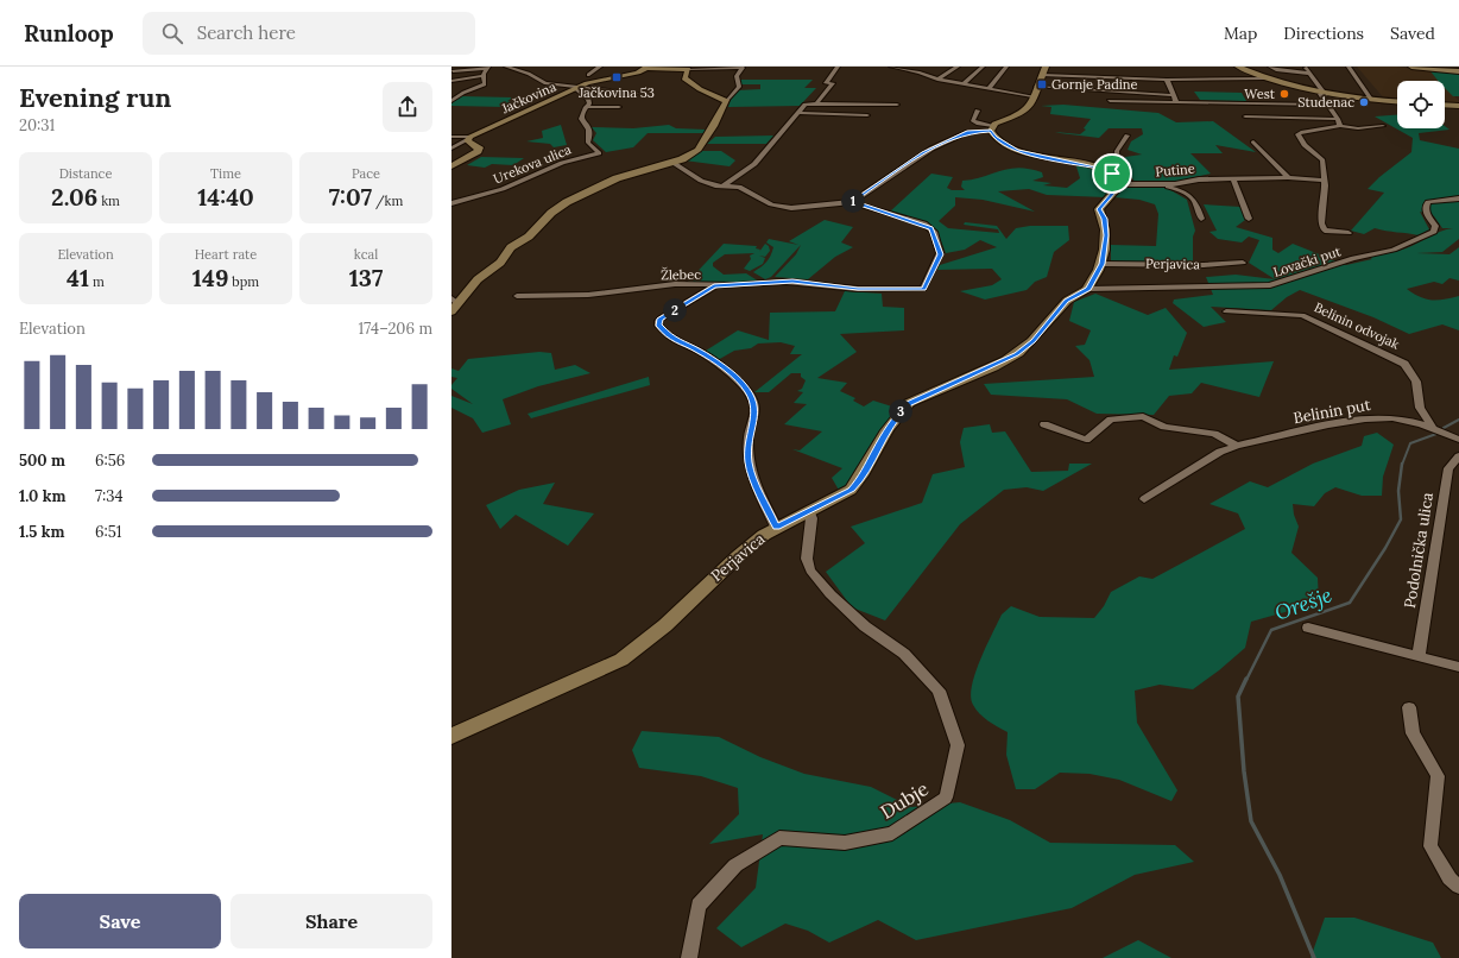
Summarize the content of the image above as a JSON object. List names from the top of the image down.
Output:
{
  "streets": {
    "street": [
      "Jačkovina",
      "Urekova ulica",
      "Putine",
      "Lovački put",
      "Perjavica",
      "Žlebec",
      "Belinin odvojak",
      "Belinin put",
      "Podolnička ulica",
      "Dubje"
    ]
  },
  "crossings": [
    ["Jačkovina", "Urekova ulica"],
    ["Lovački put", "Perjavica"],
    ["Perjavica", "Dubje"],
    ["Belinin odvojak", "Belinin put"]
  ],
  "water": ["Orešje"],
  "places": {
    "transit": ["Jačkovina 53", "Gornje Padine"],
    "other": ["West", "Studenac"]
  },
  "page": {
    "header": "Runloop",
    "search": "Search here",
    "nav": ["Map", "Directions", "Saved"],
    "heading": ["Evening run", "20:31"],
    "stats": [
      ["Distance", "2.06 km"],
      ["Time", "14:40"],
      ["Pace", "7:07 /km"],
      ["Elevation", "41 m"],
      ["Heart rate", "149 bpm"],
      ["kcal", "137"]
    ],
    "pins": ["1", "2", "3"],
    "chart": ["Elevation", "174–206 m"],
    "list": [
      {
        "name": "500 m",
        "note": "6:56"
      },
      {
        "name": "1.0 km",
        "note": "7:34"
      },
      {
        "name": "1.5 km",
        "note": "6:51"
      }
    ],
    "buttons": ["Save", "Share"]
  }
}
